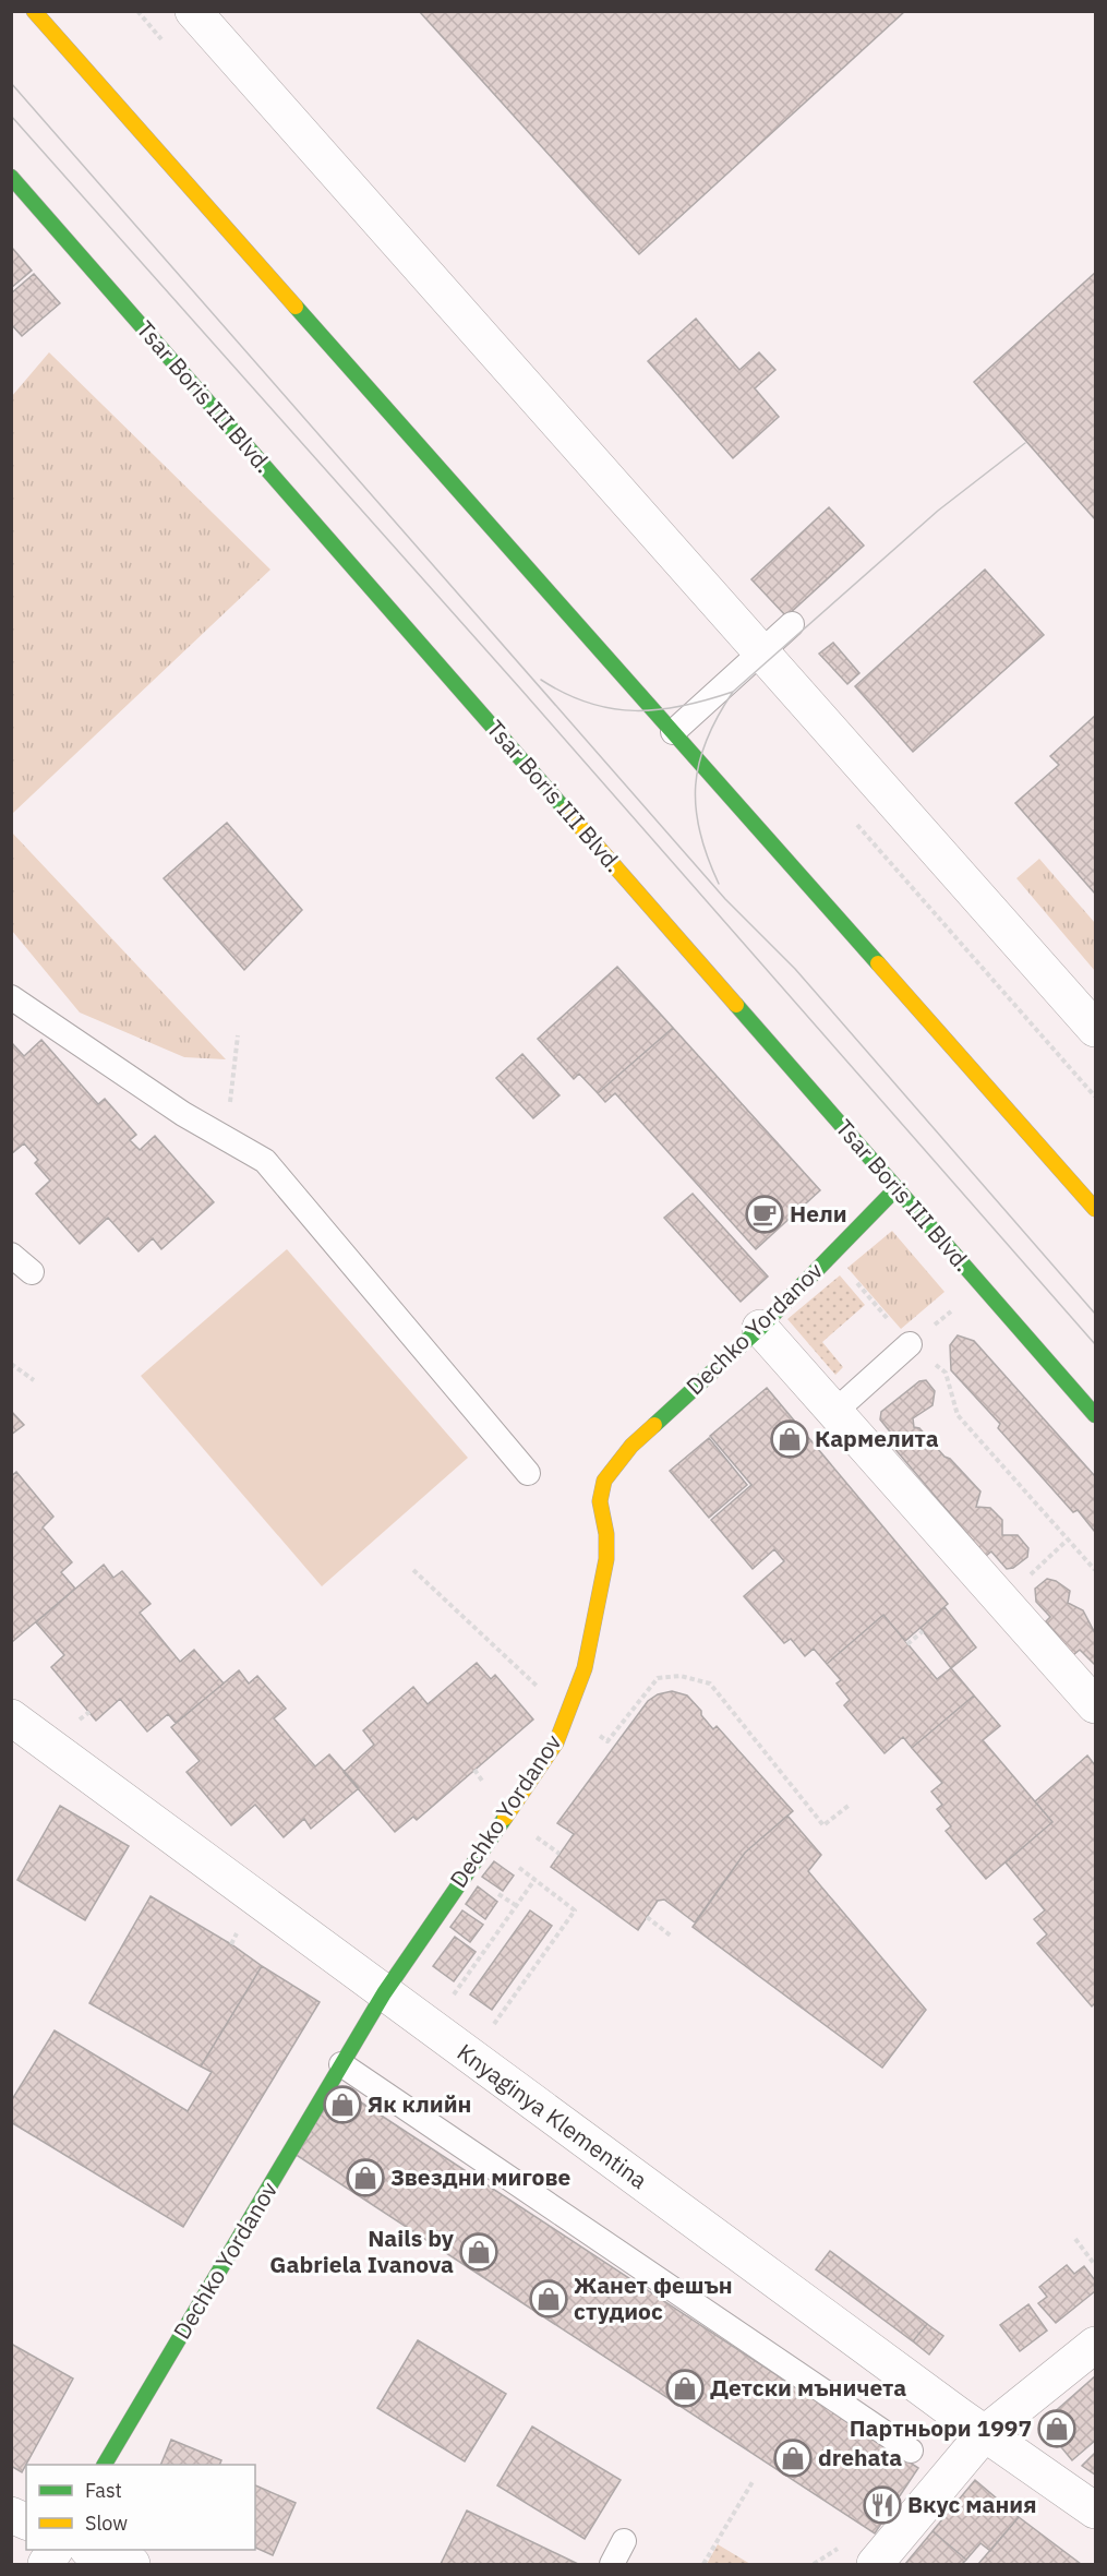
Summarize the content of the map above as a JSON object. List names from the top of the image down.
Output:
{
  "streets": {
    "street": ["Tsar Boris III Blvd.", "Dechko Yordanov", "Knyaginya Klementina"]
  },
  "crossings": [
    ["Tsar Boris III Blvd.", "Dechko Yordanov"],
    ["Dechko Yordanov", "Knyaginya Klementina"]
  ],
  "places": {
    "cafe": ["Нели"],
    "shop": [
      "Кармелита",
      "Як клийн",
      "Звездни мигове",
      "Nails by Gabriela Ivanova",
      "Жанет фешън студиос",
      "Детски мъничета",
      "Партньори 1997",
      "drehata"
    ],
    "restaurant": ["Вкус мания"]
  },
  "legend": ["Fast", "Slow"]
}
